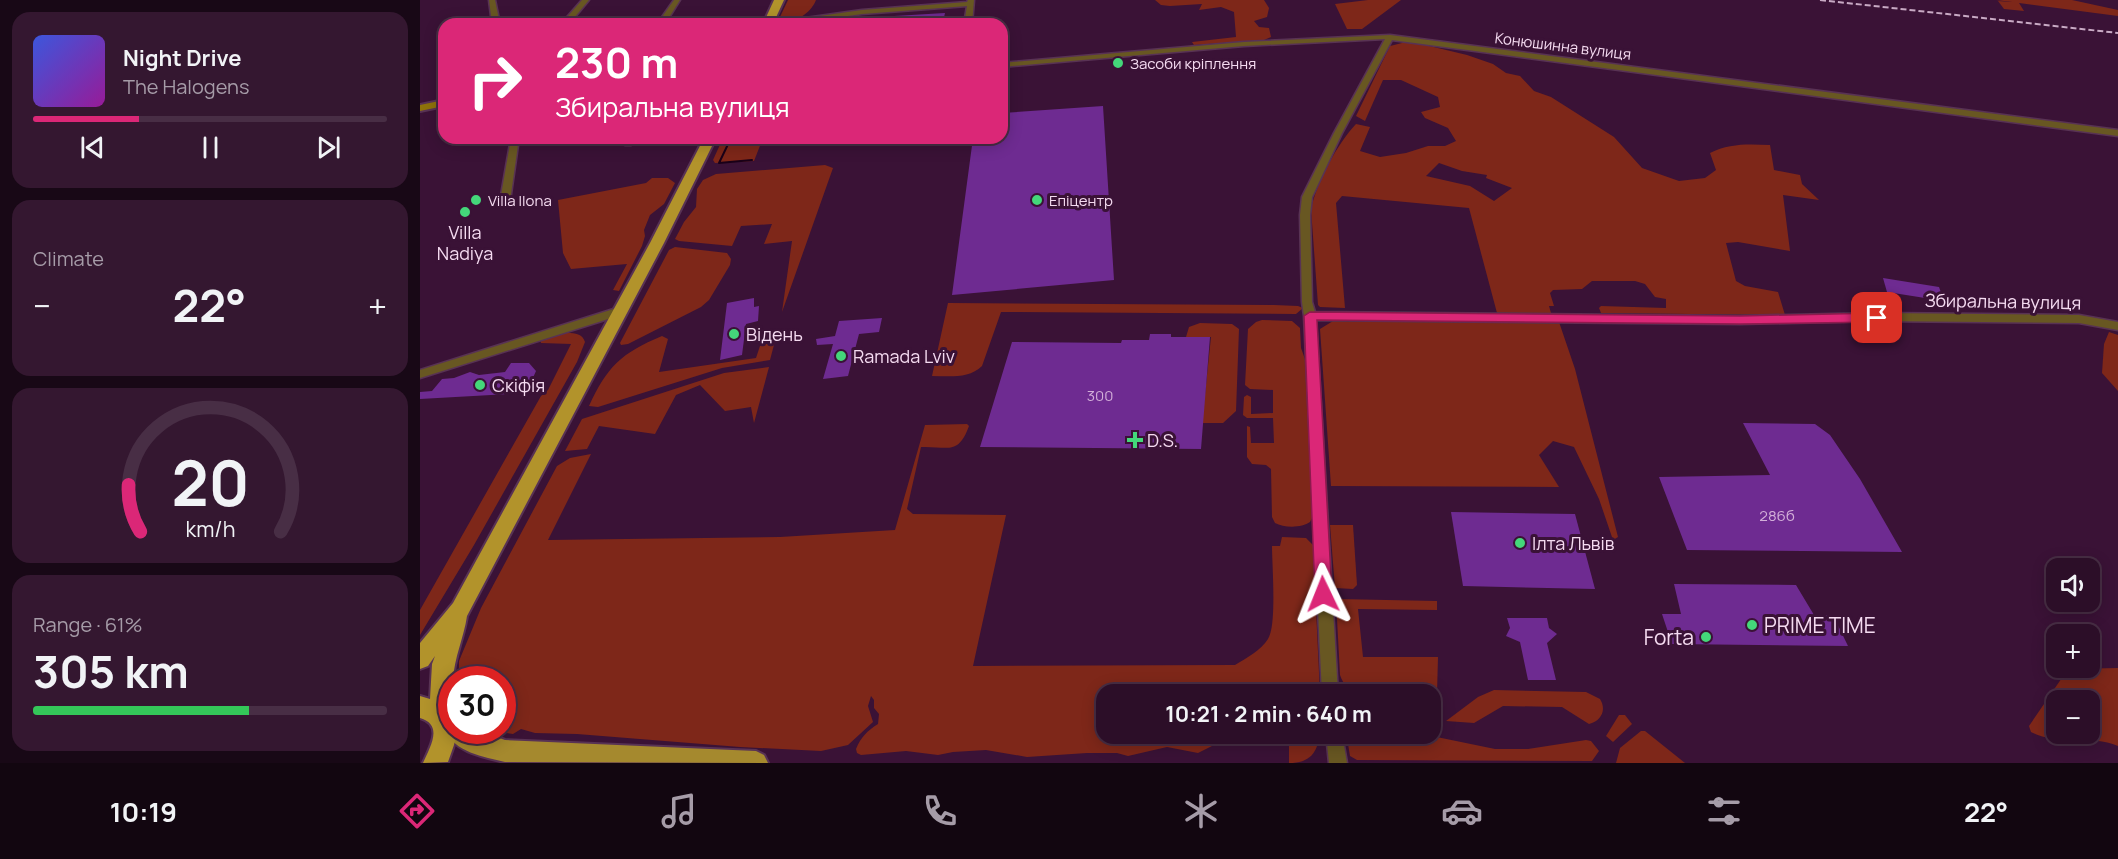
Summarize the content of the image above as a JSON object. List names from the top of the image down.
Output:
{
  "streets": {
    "street": ["Конюшинна вулиця", "Збиральна вулиця"]
  },
  "places": {
    "other": [
      "Засоби кріплення",
      "Villa Ilona",
      "Епіцентр",
      "Villa Nadiya",
      "Відень",
      "Ramada Lviv",
      "Скіфія",
      "Ілта Львів",
      "PRIME TIME",
      "Forta"
    ],
    "health": ["D.S."]
  },
  "house_numbers": ["300", "286б"],
  "page": {
    "turn": ["230 m", "Збиральна вулиця"],
    "song": ["Night Drive", "The Halogens"],
    "tile": [
      "Climate",
      ["Range · 61%", "305 km"]
    ],
    "heat": ["−", "22°", "+"],
    "map_buttons": ["+", "−"],
    "limit": "30",
    "trip": "10:21 · 2 min · 640 m",
    "tabs": ["10:19", "22°"],
    "gauge": ["20", "km/h"]
  }
}
